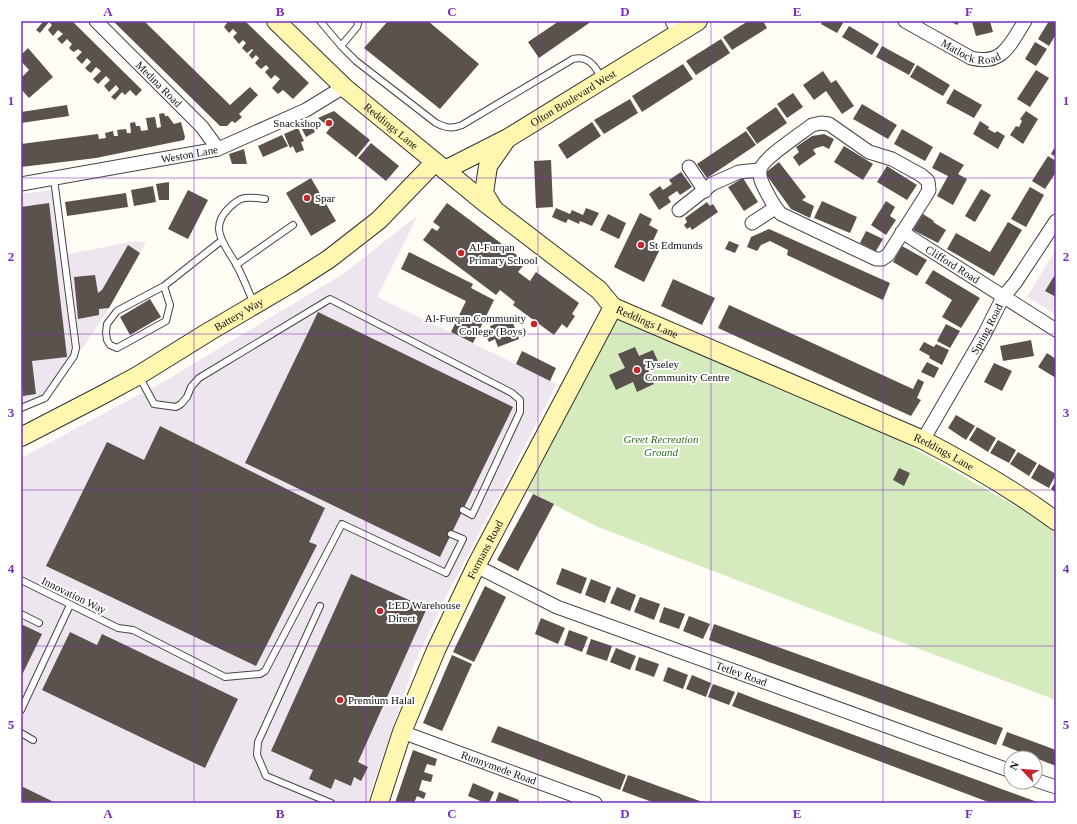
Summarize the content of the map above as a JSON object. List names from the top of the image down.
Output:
{
  "streets": {
    "street": [
      "Matlock Road",
      "Medina Road",
      "Olton Boulevard West",
      "Reddings Lane",
      "Weston Lane",
      "Clifford Road",
      "Battery Way",
      "Spring Road",
      "Formans Road",
      "Tetley Road",
      "Runnymede Road"
    ],
    "lane": ["Innovation Way"]
  },
  "crossings": [
    ["Medina Road", "Weston Lane"],
    ["Olton Boulevard West", "Reddings Lane"],
    ["Olton Boulevard West", "Battery Way"],
    ["Reddings Lane", "Weston Lane"],
    ["Reddings Lane", "Battery Way"],
    ["Reddings Lane", "Spring Road"],
    ["Reddings Lane", "Formans Road"],
    ["Clifford Road", "Spring Road"],
    ["Formans Road", "Tetley Road"],
    ["Formans Road", "Runnymede Road"]
  ],
  "parks": ["Greet Recreation Ground"],
  "places": [
    "Snackshop",
    "Spar",
    "St Edmunds",
    "Al-Furqan Primary School",
    "Al-Furqan Community College (Boys)",
    "Tyseley Community Centre",
    "LED Warehouse Direct",
    "Premium Halal"
  ],
  "north": "top left",
  "grid": {
    "columns": [
      "A",
      "B",
      "C",
      "D",
      "E",
      "F"
    ],
    "rows": [
      "1",
      "2",
      "3",
      "4",
      "5"
    ]
  }
}
